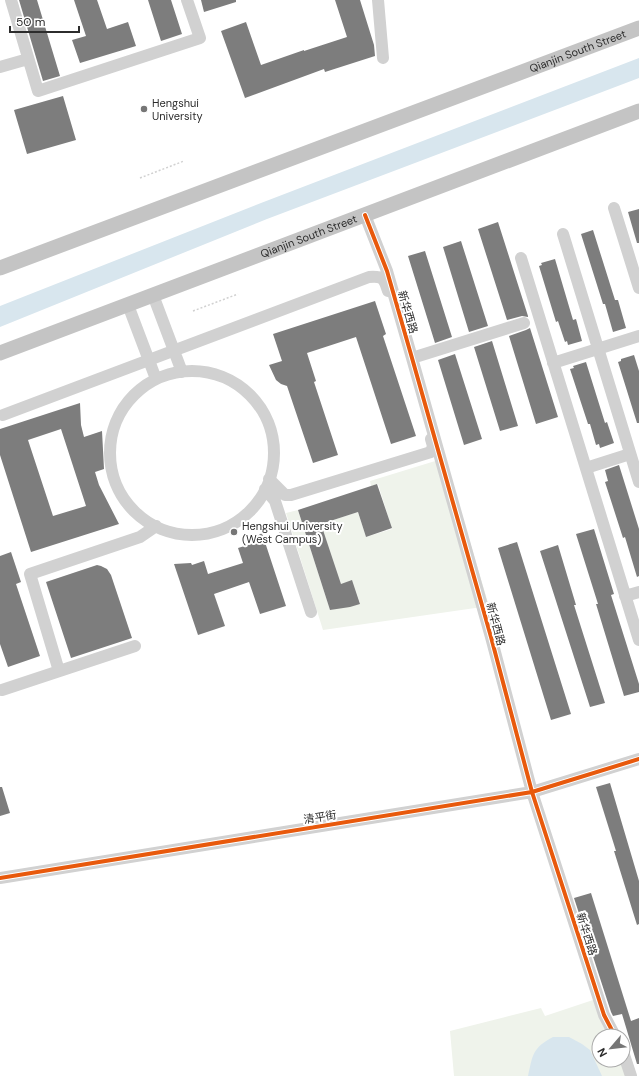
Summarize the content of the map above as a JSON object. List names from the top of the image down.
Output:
{
  "streets": {
    "main road": ["Qianjin South Street"],
    "street": ["新华西路", "清平街"]
  },
  "crossings": [
    ["Qianjin South Street", "新华西路"],
    ["新华西路", "清平街"]
  ],
  "places": ["Hengshui University", "Hengshui University (West Campus)"],
  "scale_bar": "50 m",
  "north": "bottom left"
}
